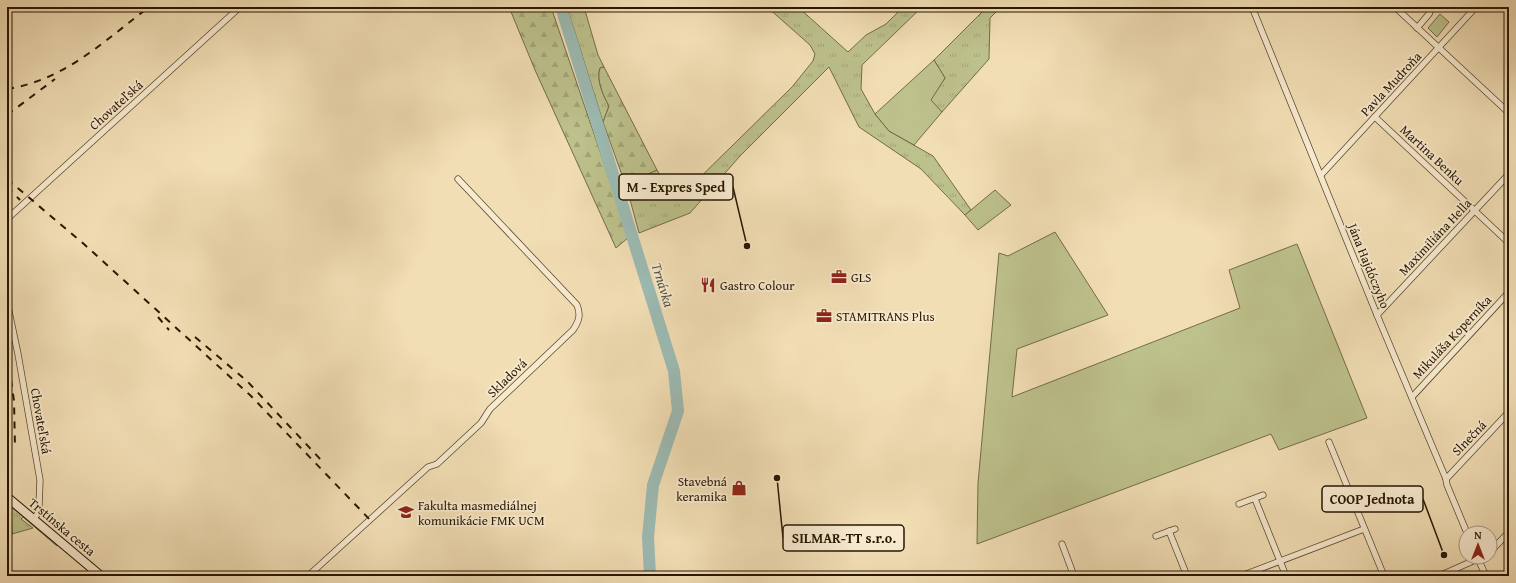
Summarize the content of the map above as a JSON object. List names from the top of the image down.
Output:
{
  "streets": {
    "main road": ["Trstínska cesta"],
    "street": [
      "Pavla Mudroňa",
      "Chovateľská",
      "Martina Benku",
      "Maximiliána Hella",
      "Jána Hajdóczyho",
      "Mikuláša Koperníka",
      "Skladová",
      "Slnečná"
    ]
  },
  "crossings": [
    ["Pavla Mudroňa", "Martina Benku"],
    ["Pavla Mudroňa", "Jána Hajdóczyho"],
    ["Chovateľská", "Trstínska cesta"],
    ["Martina Benku", "Maximiliána Hella"],
    ["Maximiliána Hella", "Jána Hajdóczyho"],
    ["Jána Hajdóczyho", "Mikuláša Koperníka"],
    ["Jána Hajdóczyho", "Slnečná"]
  ],
  "water": ["Trnávka"],
  "places": {
    "other": ["M - Expres Sped", "SILMAR-TT s.r.o.", "COOP Jednota"],
    "office": ["GLS", "STAMITRANS Plus"],
    "restaurant": ["Gastro Colour"],
    "shop": ["Stavebná keramika"],
    "school or university": ["Fakulta masmediálnej komunikácie FMK UCM"]
  },
  "north": "top"
}
